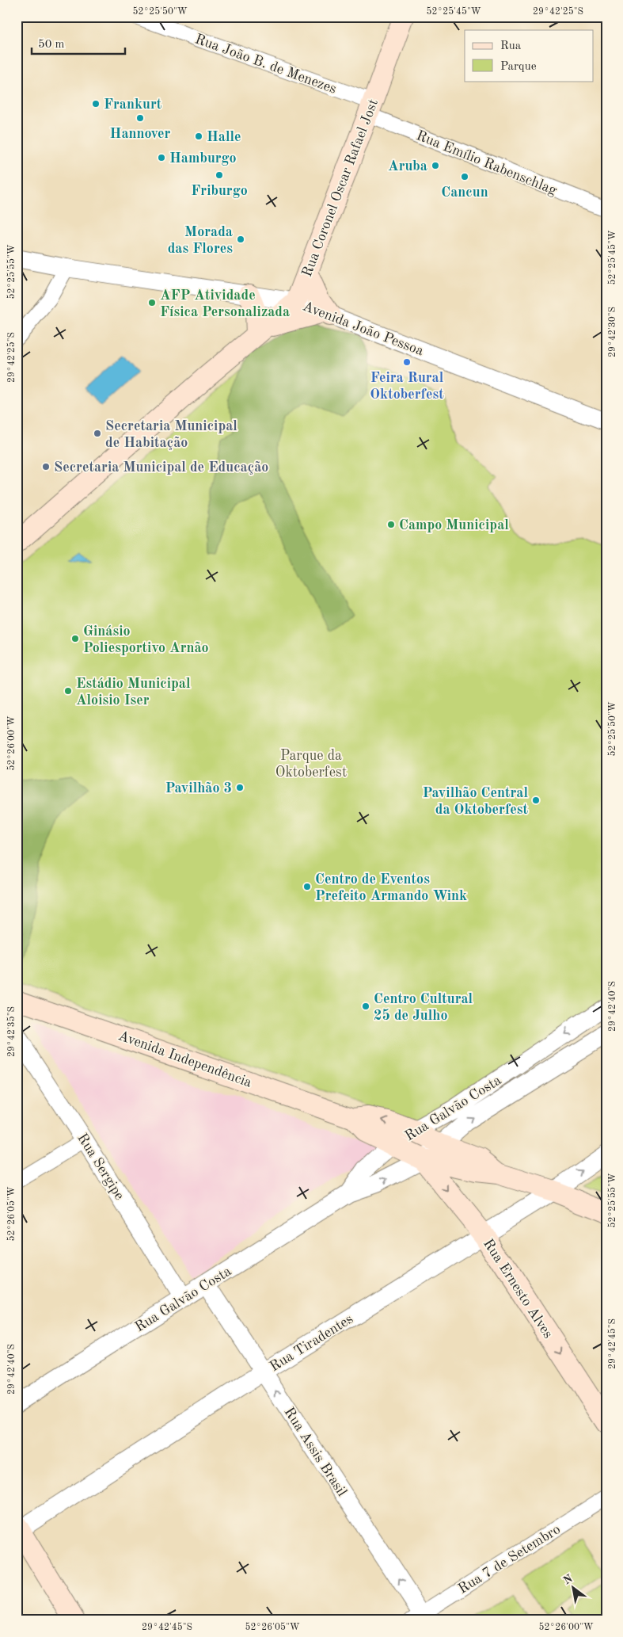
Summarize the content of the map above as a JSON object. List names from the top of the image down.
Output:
{
  "streets": {
    "main road": ["Rua Coronel Oscar Rafael Jost", "Avenida Independência", "Rua Ernesto Alves"],
    "street": [
      "Rua João B. de Menezes",
      "Rua Emílio Rabenschlag",
      "Avenida João Pessoa",
      "Rua Galvão Costa",
      "Rua Sergipe",
      "Rua Tiradentes",
      "Rua Assis Brasil",
      "Rua 7 de Setembro"
    ]
  },
  "crossings": [
    ["Rua João B. de Menezes", "Rua Emílio Rabenschlag"],
    ["Rua João B. de Menezes", "Rua Coronel Oscar Rafael Jost"],
    ["Rua Emílio Rabenschlag", "Rua Coronel Oscar Rafael Jost"],
    ["Rua Coronel Oscar Rafael Jost", "Avenida João Pessoa"],
    ["Avenida Independência", "Rua Galvão Costa"],
    ["Avenida Independência", "Rua Ernesto Alves"],
    ["Avenida Independência", "Rua Tiradentes"],
    ["Rua Galvão Costa", "Rua Sergipe"],
    ["Rua Galvão Costa", "Rua Ernesto Alves"],
    ["Rua Galvão Costa", "Rua Assis Brasil"],
    ["Rua Ernesto Alves", "Rua Tiradentes"],
    ["Rua Tiradentes", "Rua Assis Brasil"],
    ["Rua Assis Brasil", "Rua 7 de Setembro"]
  ],
  "one_way": ["Rua Ernesto Alves", "Rua Assis Brasil"],
  "parks": ["Parque da Oktoberfest"],
  "places": [
    "Frankurt",
    "Hannover",
    "Halle",
    "Hamburgo",
    "Aruba",
    "Friburgo",
    "Cancun",
    "Morada das Flores",
    "AFP Atividade Física Personalizada",
    "Feira Rural Oktoberfest",
    "Secretaria Municipal de Habitação",
    "Secretaria Municipal de Educação",
    "Campo Municipal",
    "Ginásio Poliesportivo Arnão",
    "Estádio Municipal Aloisio Iser",
    "Pavilhão 3",
    "Pavilhão Central da Oktoberfest",
    "Centro de Eventos Prefeito Armando Wink",
    "Centro Cultural 25 de Julho"
  ],
  "legend": ["Rua", "Parque"],
  "scale_bar": "50 m",
  "north": "top left",
  "coordinates": [
    "52°25'50\"W",
    "52°25'45\"W",
    "29°42'25\"S",
    "52°25'55\"W",
    "29°42'30\"S",
    "52°26'00\"W",
    "29°42'40\"S",
    "29°42'35\"S",
    "52°26'05\"W",
    "29°42'45\"S"
  ]
}
